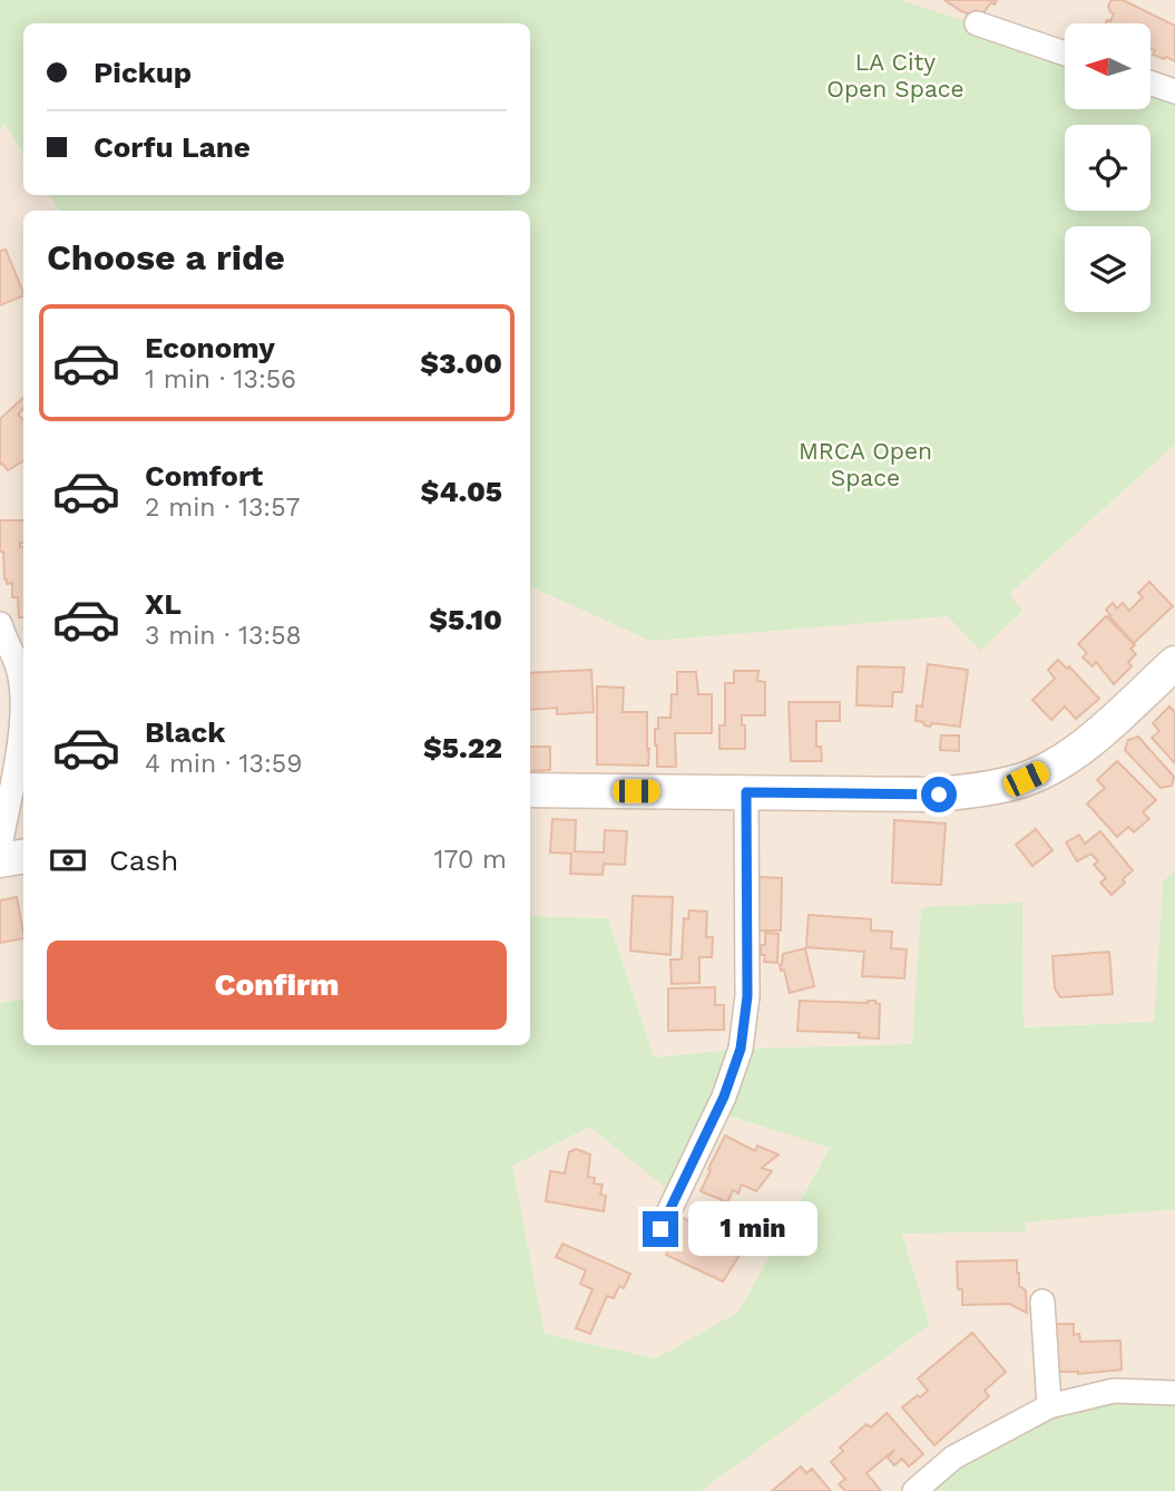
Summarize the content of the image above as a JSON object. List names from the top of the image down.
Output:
{
  "parks": ["LA City Open Space", "MRCA Open Space"],
  "north": "left",
  "page": {
    "banner": ["Pickup", "Corfu Lane"],
    "heading": "Choose a ride",
    "list": [
      {
        "name": "Economy",
        "note": "1 min · 13:56",
        "value": "$3.00"
      },
      {
        "name": "Comfort",
        "note": "2 min · 13:57",
        "value": "$4.05"
      },
      {
        "name": "XL",
        "note": "3 min · 13:58",
        "value": "$5.10"
      },
      {
        "name": "Black",
        "note": "4 min · 13:59",
        "value": "$5.22"
      }
    ],
    "pay": ["Cash", "170 m"],
    "buttons": "Confirm",
    "bubble": "1 min"
  }
}
